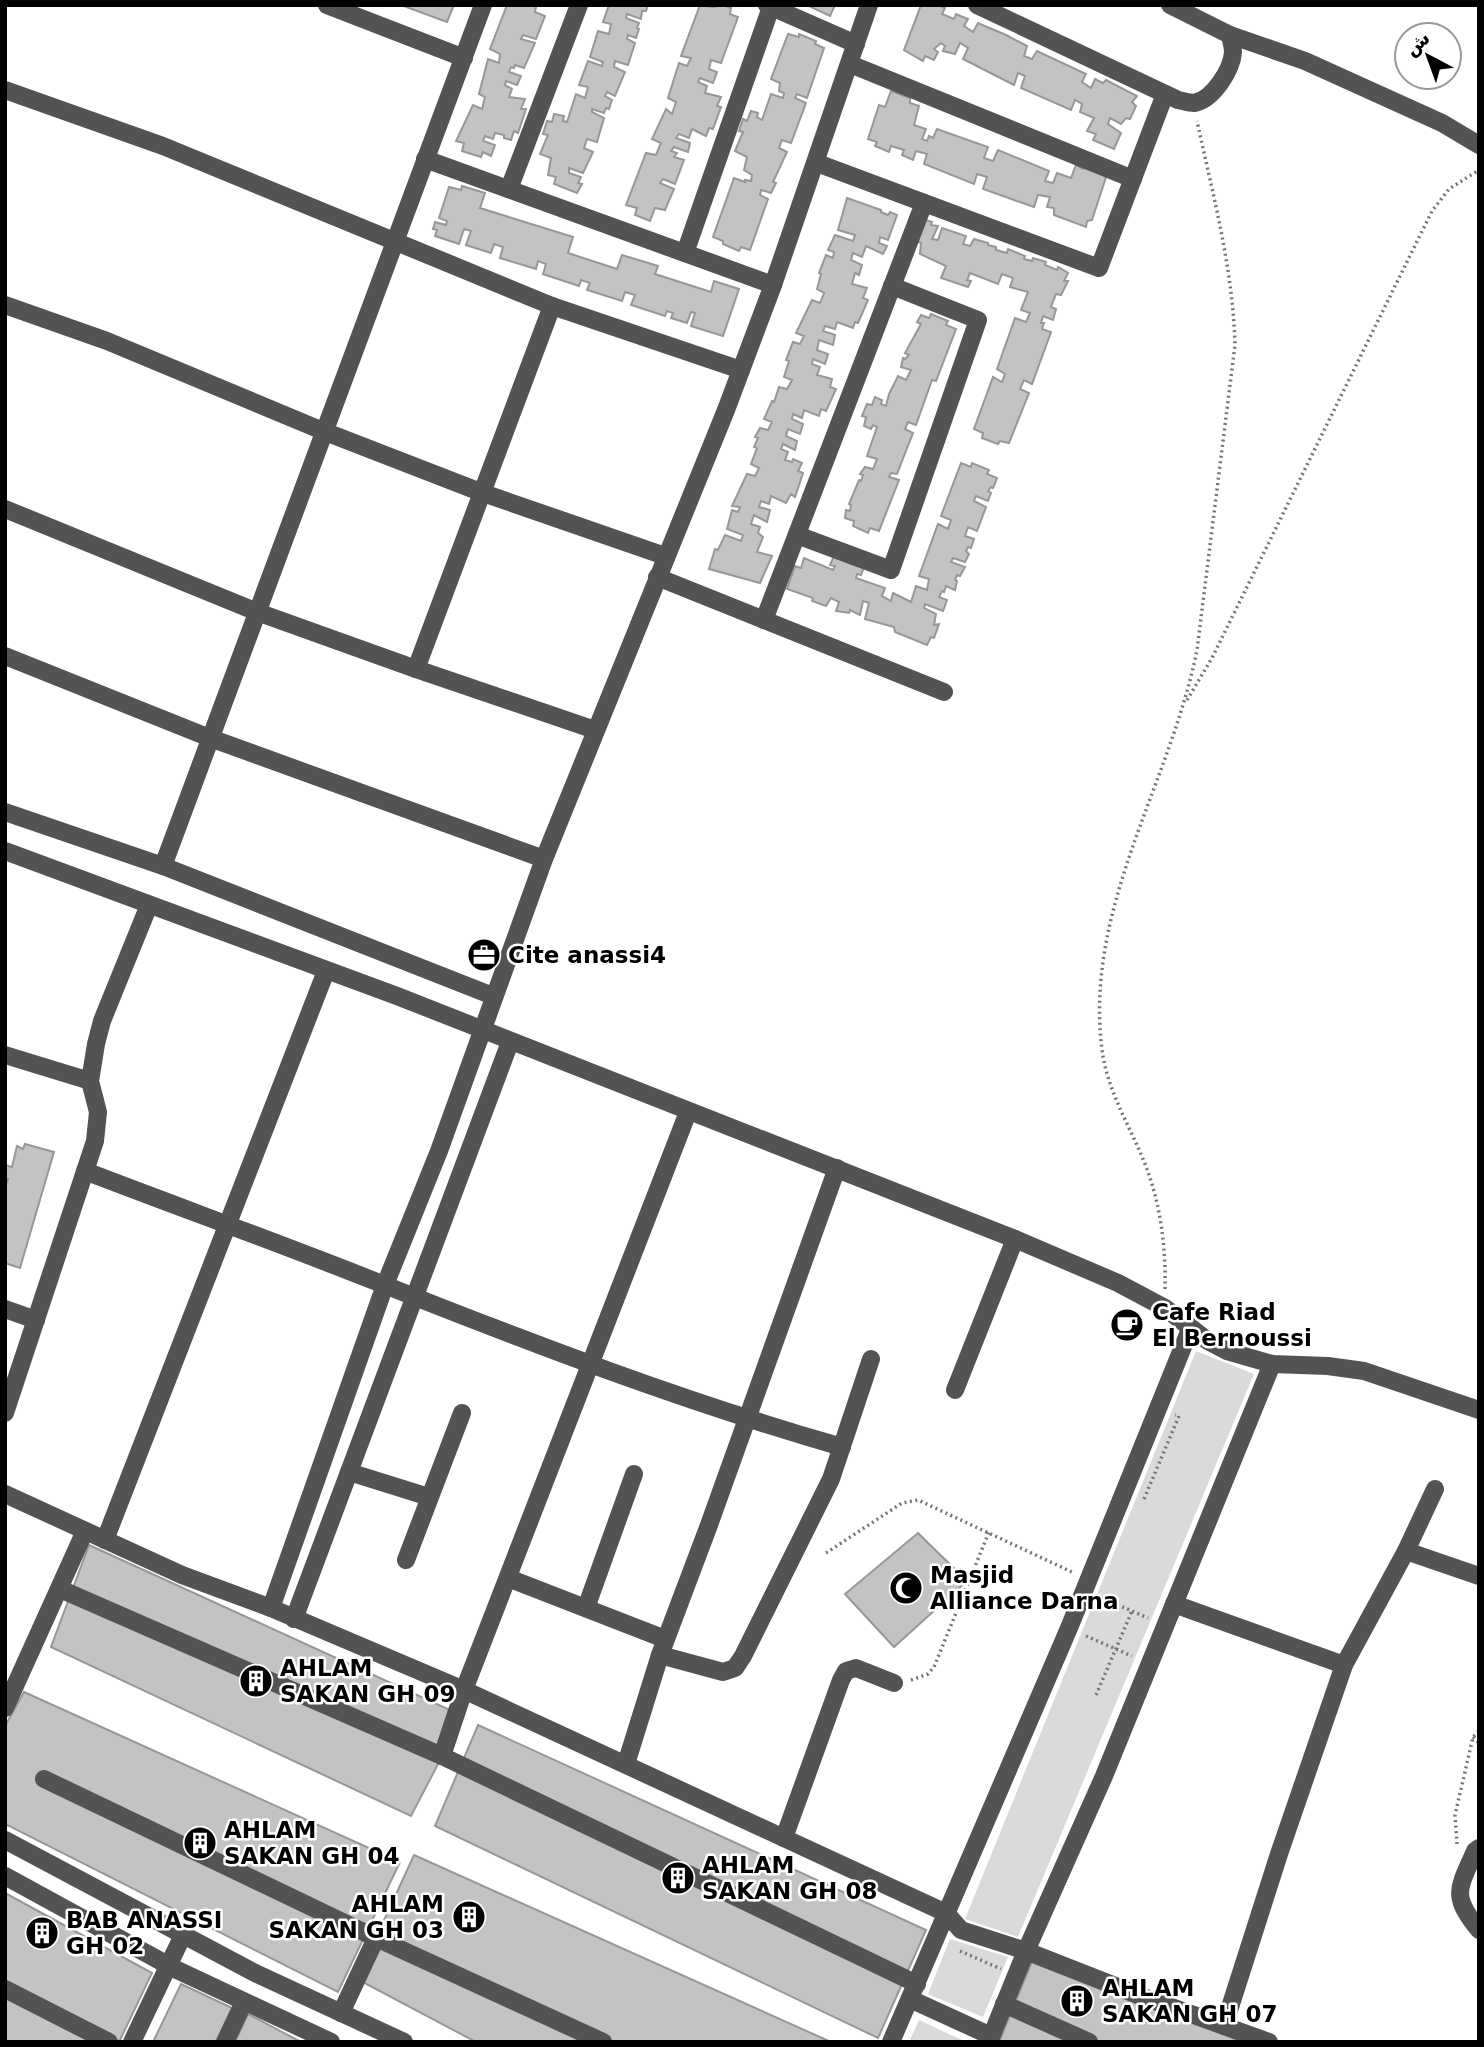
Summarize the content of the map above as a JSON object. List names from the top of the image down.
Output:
{
  "places": {
    "office": ["Cite anassi4"],
    "cafe": ["Cafe Riad El Bernoussi"],
    "mosque": ["Masjid Alliance Darna"],
    "building": [
      "AHLAM SAKAN GH 09",
      "AHLAM SAKAN GH 04",
      "AHLAM SAKAN GH 08",
      "AHLAM SAKAN GH 03",
      "BAB ANASSI GH 02",
      "AHLAM SAKAN GH 07"
    ]
  },
  "north": "top left"
}
